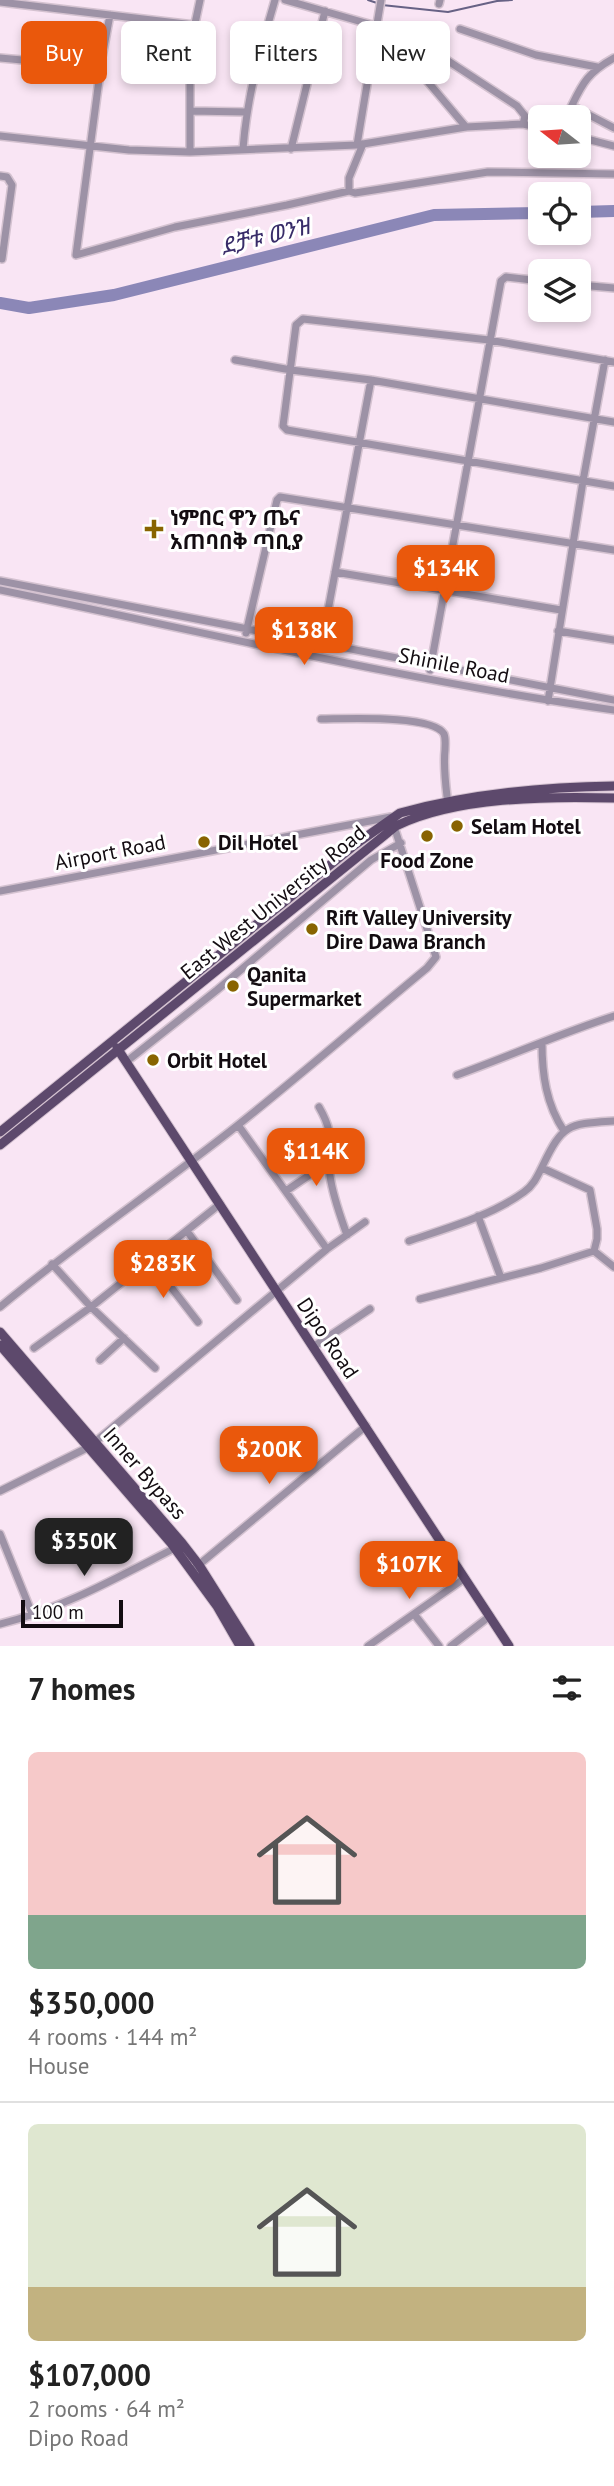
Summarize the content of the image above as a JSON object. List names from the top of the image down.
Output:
{
  "streets": {
    "main road": ["East West University Road", "Dipo Road", "Inner Bypass"],
    "street": ["Shinile Road", "Airport Road"]
  },
  "crossings": [
    ["Airport Road", "East West University Road"],
    ["East West University Road", "Dipo Road"]
  ],
  "water": ["ደቻቱ ወንዝ"],
  "places": {
    "health": ["ነምበር ዋን ጤና አጠባበቅ ጣቢያ"],
    "other": [
      "Selam Hotel",
      "Food Zone",
      "Dil Hotel",
      "Rift Valley University Dire Dawa Branch",
      "Qanita Supermarket",
      "Orbit Hotel"
    ]
  },
  "scale_bar": "100 m",
  "north": "left",
  "page": {
    "chip": [
      "Buy",
      "Rent",
      "Filters",
      "New"
    ],
    "price": [
      "$134K",
      "$138K",
      "$114K",
      "$283K",
      "$200K",
      "$350K",
      "$107K"
    ],
    "scale": "100 m",
    "heading": "7 homes",
    "list": [
      {
        "name": "$350,000",
        "note": "4 rooms · 144 m² · House"
      },
      {
        "name": "$107,000",
        "note": "2 rooms · 64 m² · Dipo Road"
      }
    ]
  }
}
